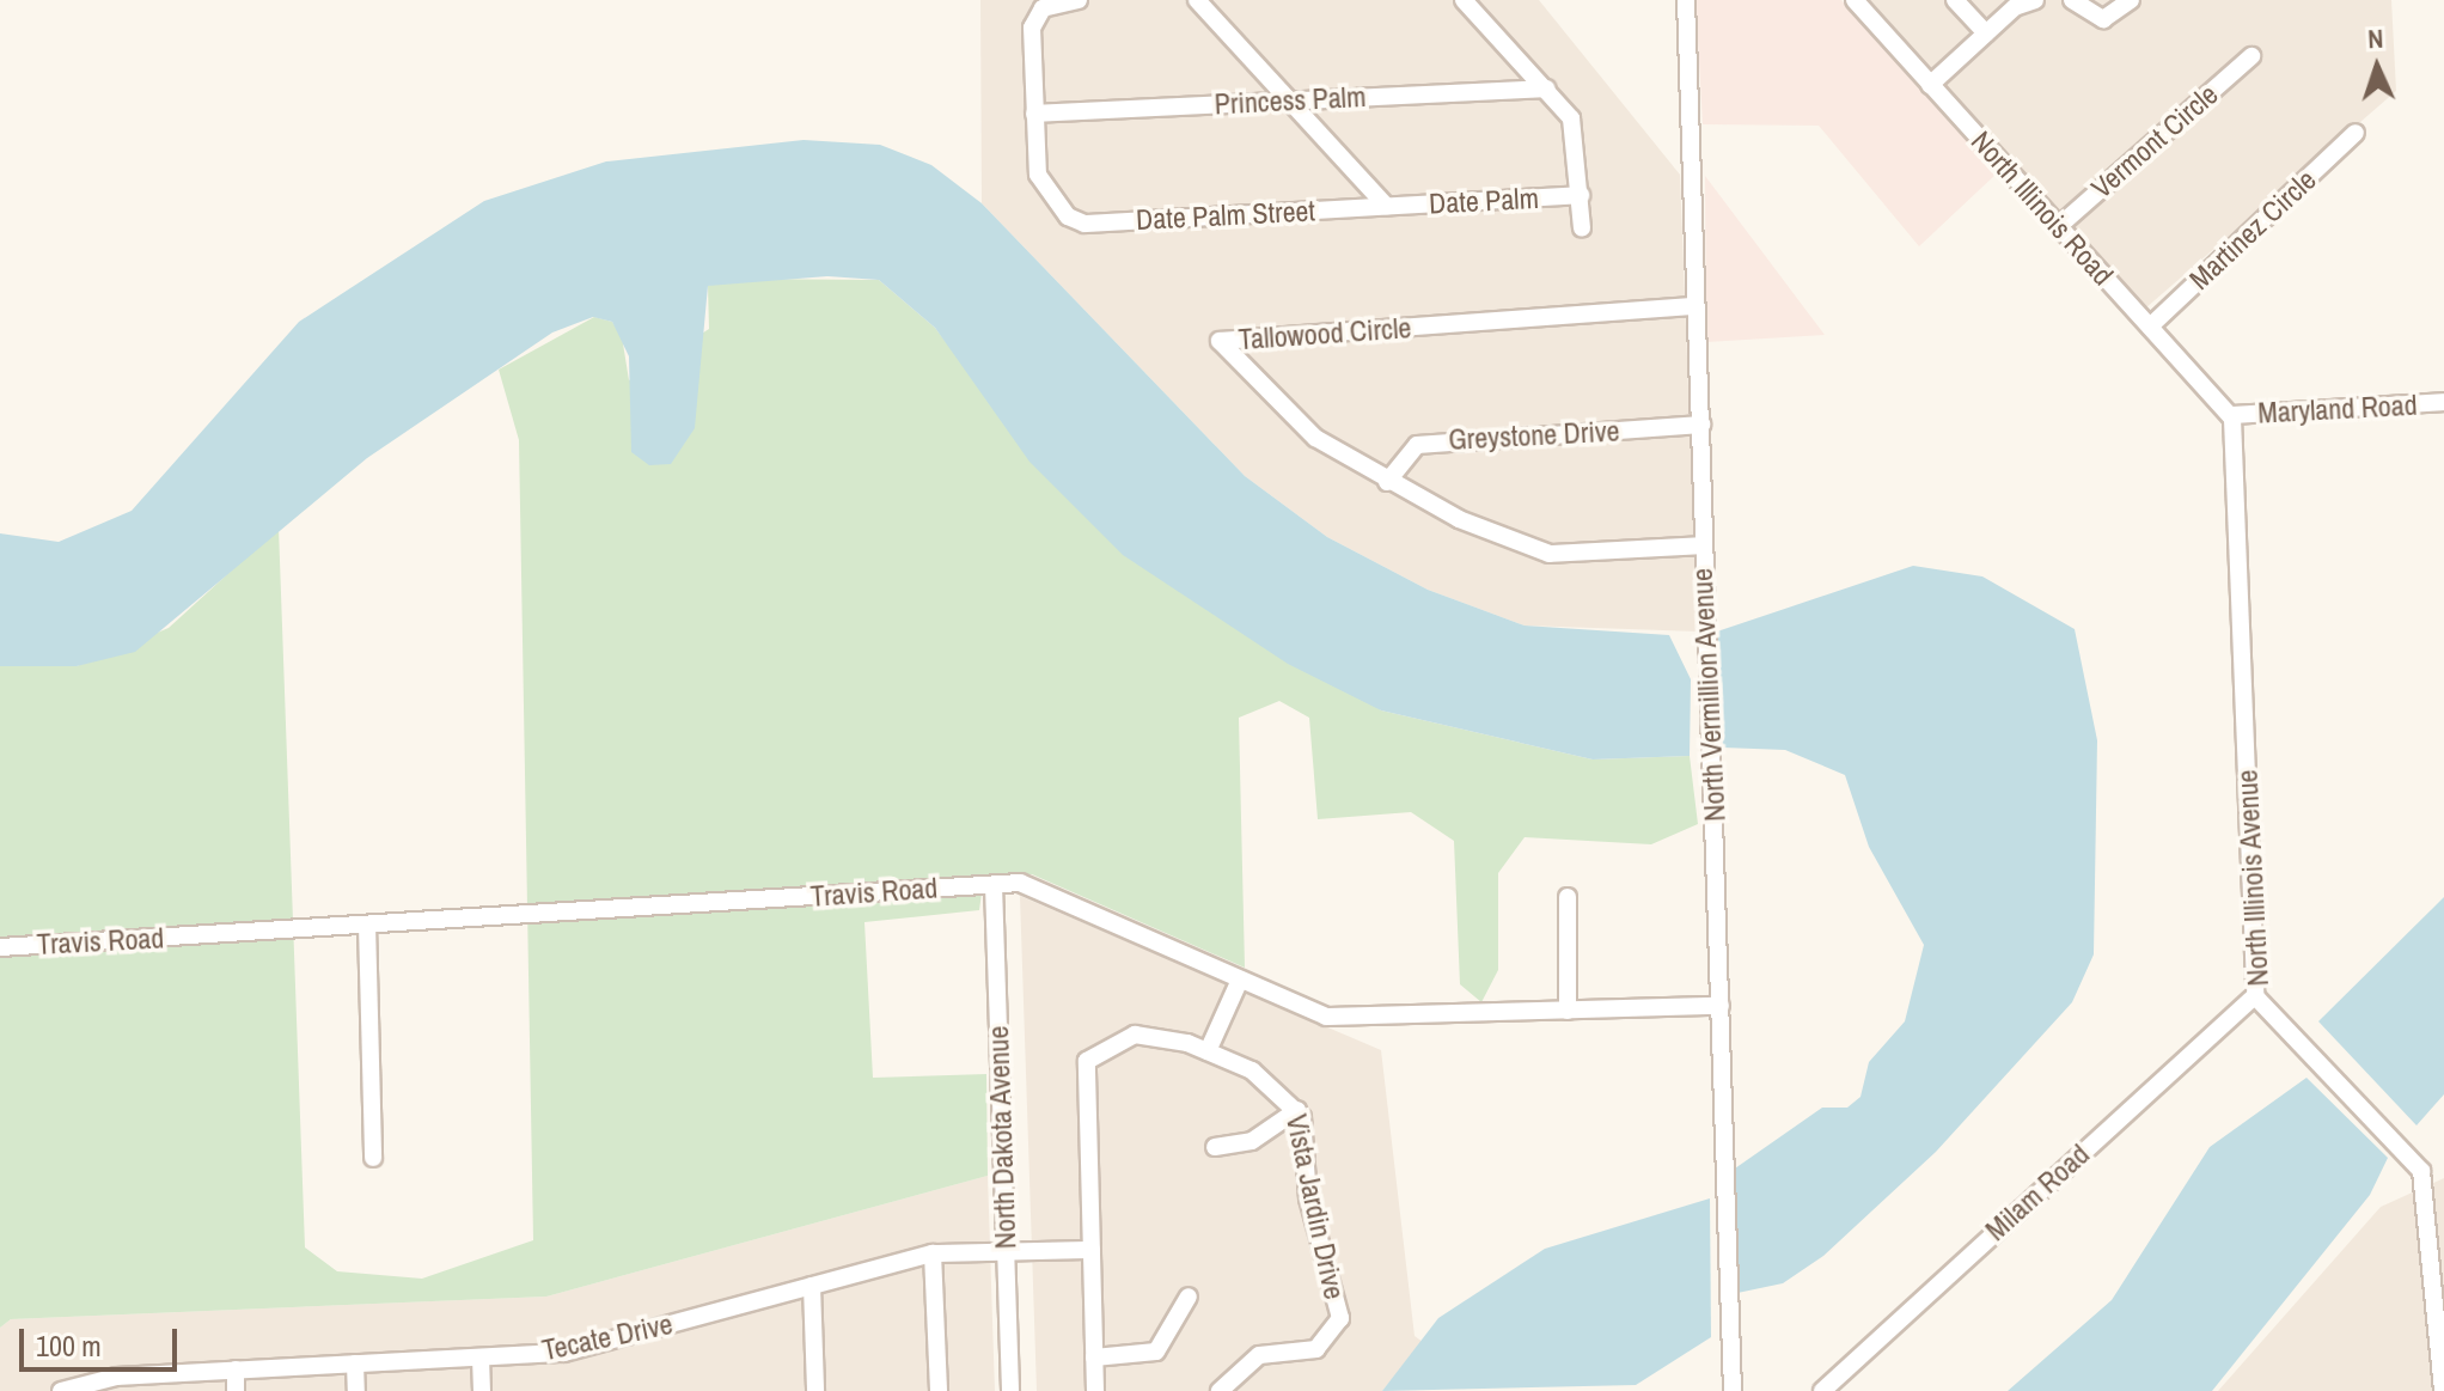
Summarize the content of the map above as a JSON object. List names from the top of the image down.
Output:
{
  "streets": {
    "street": [
      "Princess Palm",
      "Vermont Circle",
      "Date Palm",
      "North Illinois Road",
      "Date Palm Street",
      "Martinez Circle",
      "Tallowood Circle",
      "Maryland Road",
      "Greystone Drive",
      "North Vermillion Avenue",
      "North Illinois Avenue",
      "Travis Road",
      "North Dakota Avenue",
      "Milam Road",
      "Vista Jardin Drive",
      "Tecate Drive"
    ]
  },
  "crossings": [
    ["Princess Palm", "Date Palm Street"],
    ["Vermont Circle", "North Illinois Road"],
    ["Date Palm", "Date Palm Street"],
    ["North Illinois Road", "Martinez Circle"],
    ["North Illinois Road", "Maryland Road"],
    ["North Illinois Road", "North Illinois Avenue"],
    ["Tallowood Circle", "Greystone Drive"],
    ["Tallowood Circle", "North Vermillion Avenue"],
    ["Maryland Road", "North Illinois Avenue"],
    ["Greystone Drive", "North Vermillion Avenue"],
    ["North Vermillion Avenue", "Travis Road"],
    ["North Illinois Avenue", "Milam Road"],
    ["Travis Road", "North Dakota Avenue"],
    ["North Dakota Avenue", "Tecate Drive"],
    ["Vista Jardin Drive", "Tecate Drive"]
  ],
  "scale_bar": "100 m",
  "north": "top"
}
